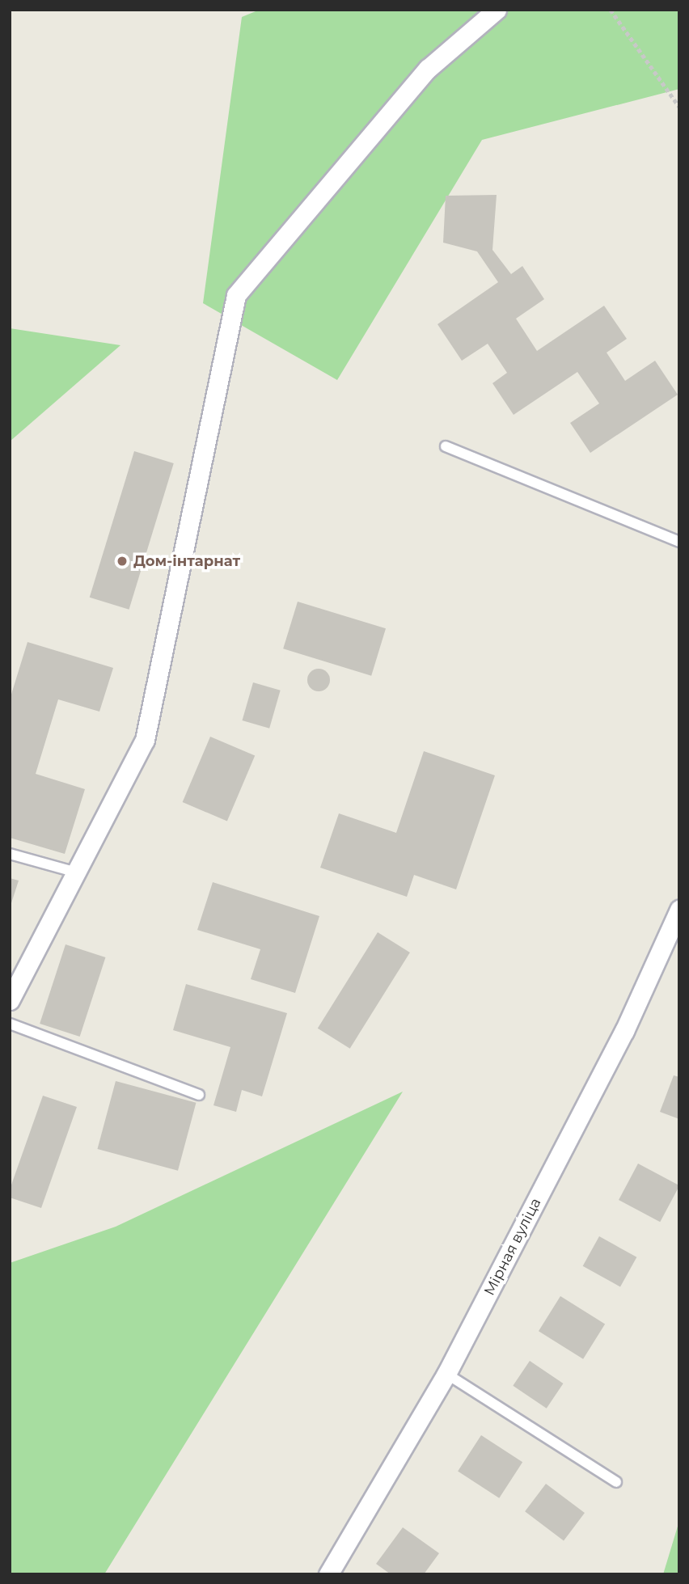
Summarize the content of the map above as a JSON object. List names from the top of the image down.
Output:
{
  "streets": {
    "street": ["Мірная вуліца"]
  },
  "places": ["Дом-інтарнат"]
}
